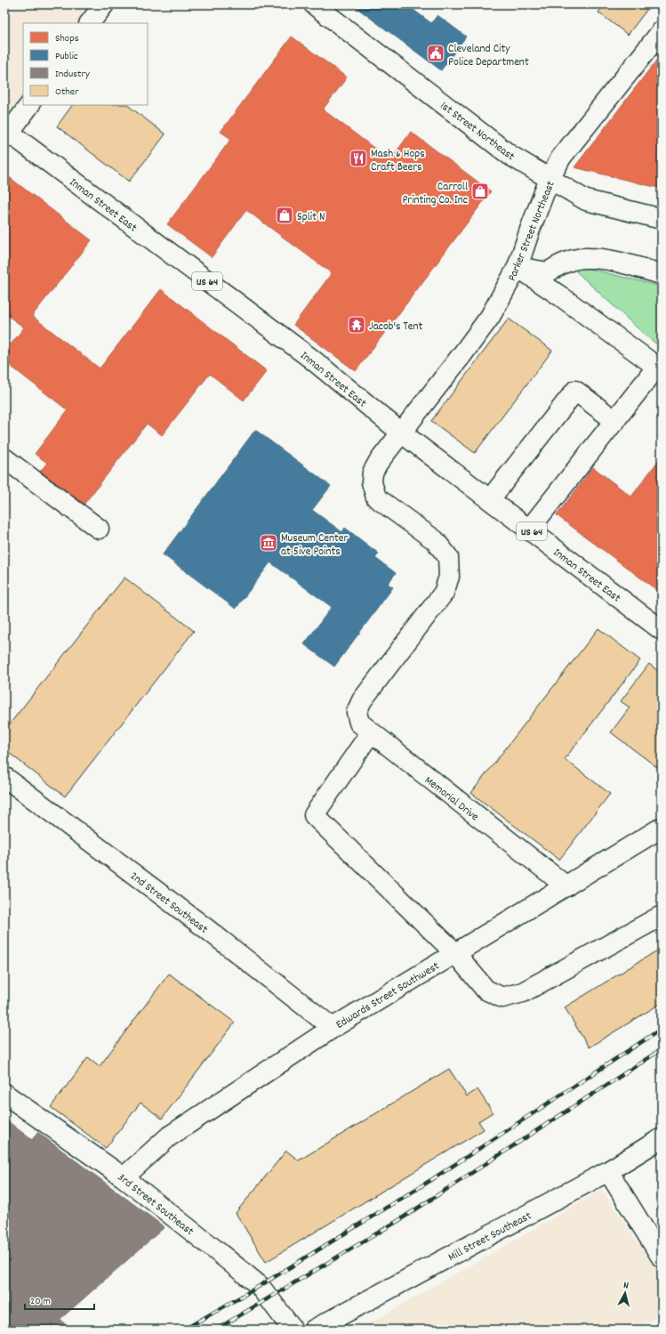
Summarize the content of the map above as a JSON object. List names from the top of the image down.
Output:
{
  "streets": {
    "street": [
      "1st Street Northeast",
      "Inman Street East",
      "Parker Street Northeast",
      "US 64",
      "Memorial Drive",
      "2nd Street Southeast",
      "Edwards Street Southwest",
      "3rd Street Southeast",
      "Mill Street Southeast"
    ]
  },
  "crossings": [
    ["1st Street Northeast", "Parker Street Northeast"],
    ["Inman Street East", "Parker Street Northeast"],
    ["Parker Street Northeast", "Memorial Drive"],
    ["Memorial Drive", "Edwards Street Southwest"],
    ["2nd Street Southeast", "Edwards Street Southwest"],
    ["Edwards Street Southwest", "3rd Street Southeast"]
  ],
  "places": {
    "public building": ["Cleveland City Police Department"],
    "restaurant": ["Mash & Hops Craft Beers"],
    "shop": ["Carroll Printing Co. Inc", "Split N"],
    "temple": ["Jacob's Tent"],
    "museum": ["Museum Center at 5ive Points"]
  },
  "legend": [
    "Shops",
    "Public",
    "Industry",
    "Other"
  ],
  "scale_bar": "20 m",
  "north": "top"
}
